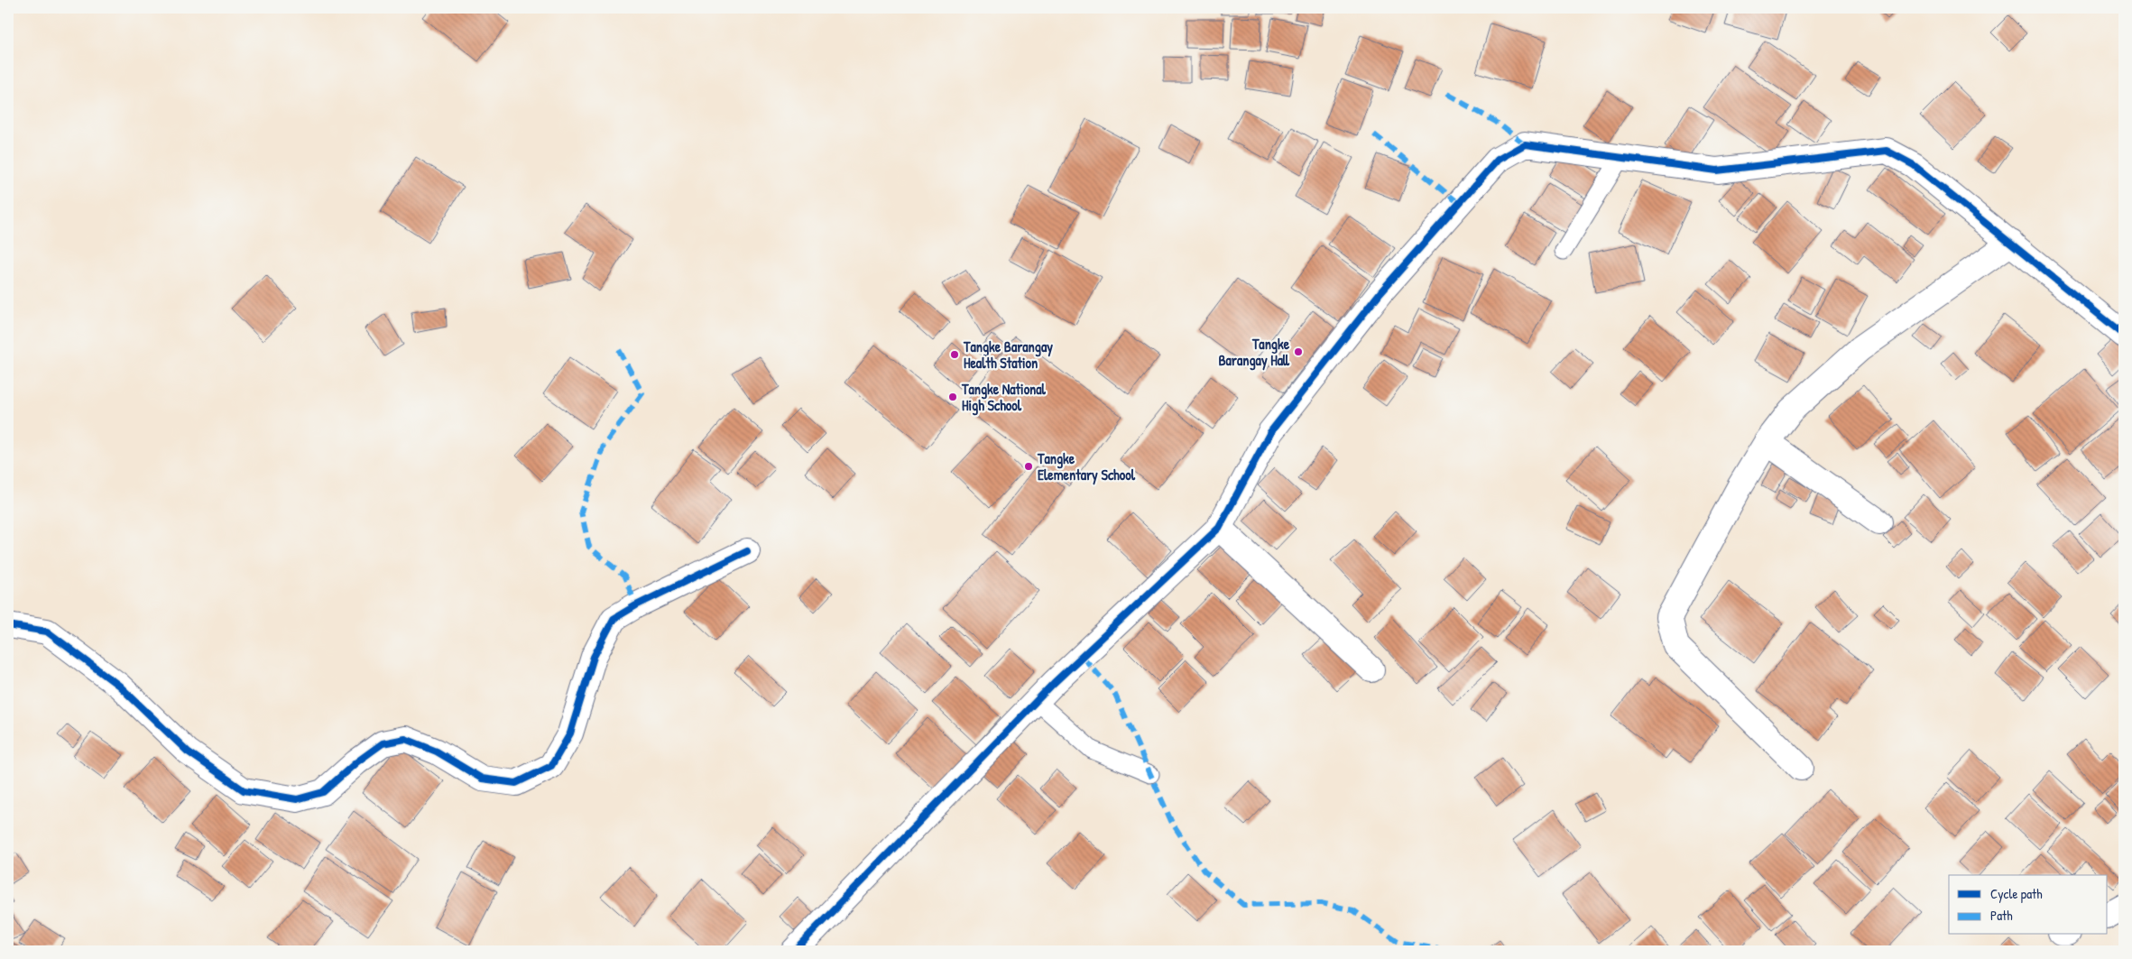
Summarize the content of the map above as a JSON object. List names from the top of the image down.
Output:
{
  "places": [
    "Tangke Barangay Hall",
    "Tangke Barangay Health Station",
    "Tangke National High School",
    "Tangke Elementary School"
  ],
  "legend": ["Cycle path", "Path"]
}
